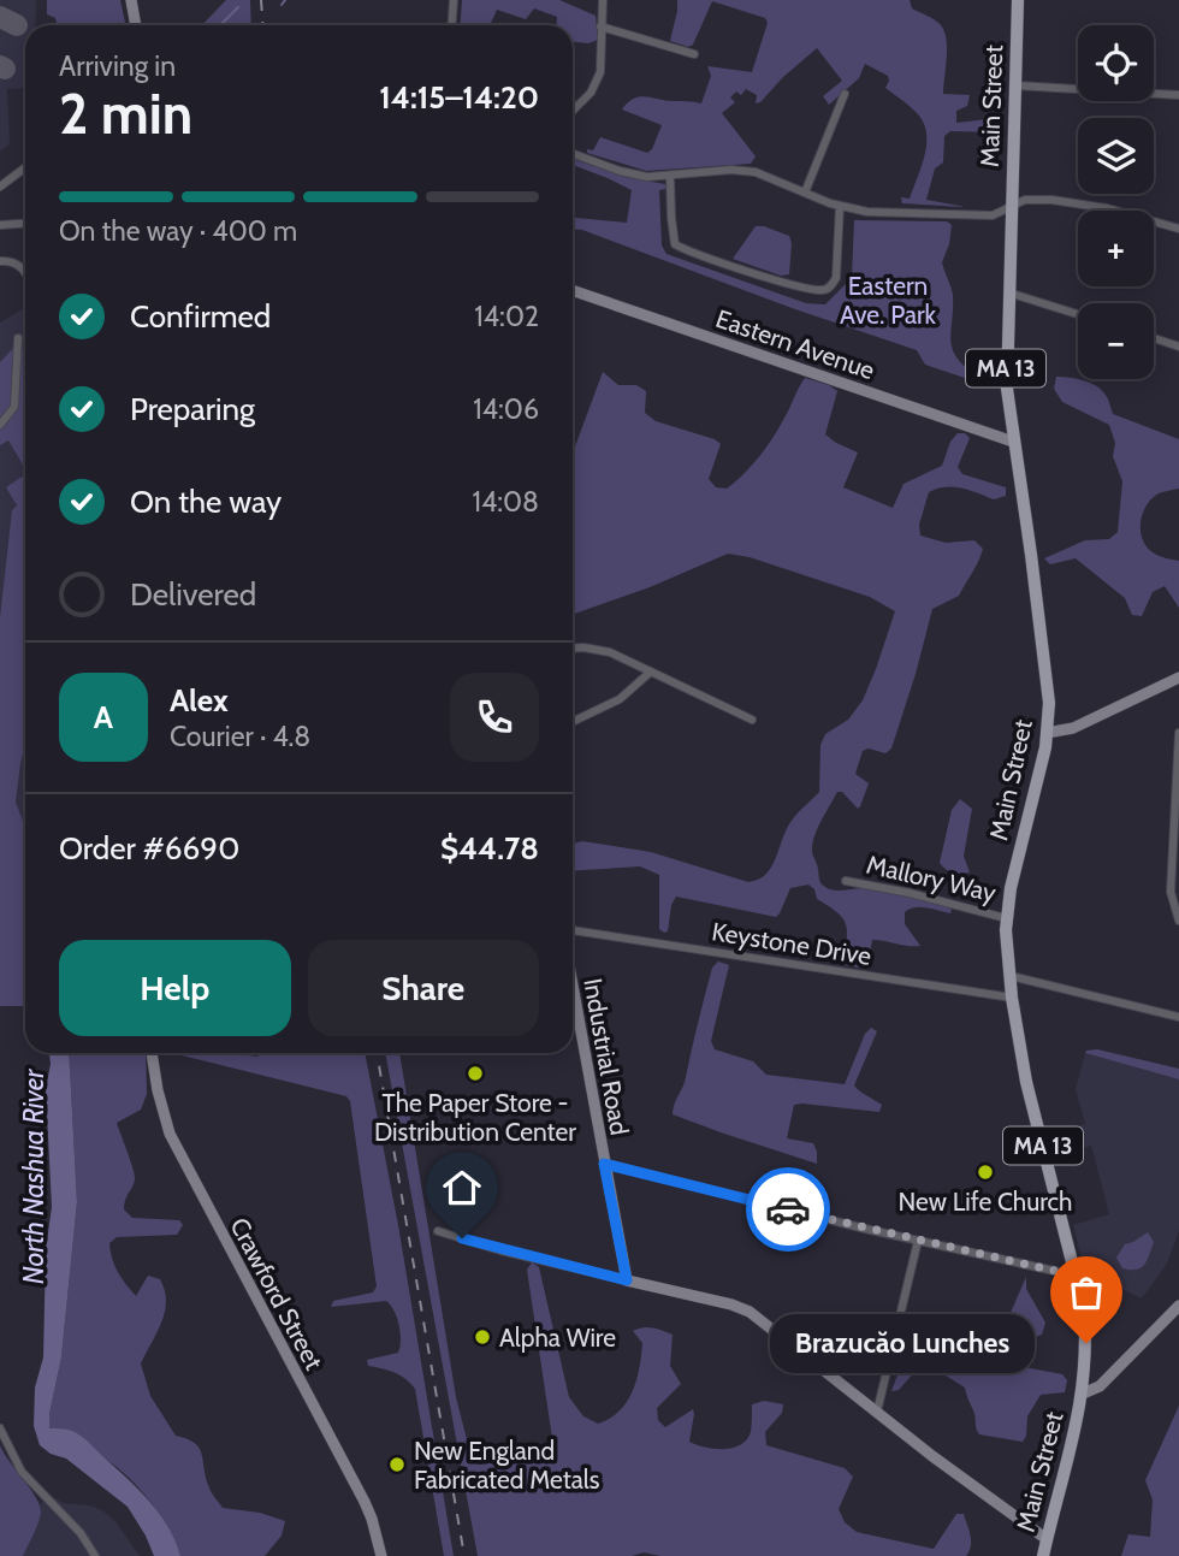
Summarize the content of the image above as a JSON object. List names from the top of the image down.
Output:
{
  "streets": {
    "main road": ["Main Street", "MA 13"],
    "street": [
      "Eastern Avenue",
      "Mallory Way",
      "Keystone Drive",
      "Industrial Road",
      "Crawford Street"
    ]
  },
  "crossings": [
    ["Main Street", "Eastern Avenue"],
    ["Main Street", "Mallory Way"],
    ["Main Street", "Keystone Drive"]
  ],
  "water": ["North Nashua River"],
  "parks": ["Eastern Ave. Park"],
  "places": [
    "The Paper Store - Distribution Center",
    "New Life Church",
    "Alpha Wire",
    "Brazucăo Lunches",
    "New England Fabricated Metals"
  ],
  "page": {
    "map_buttons": ["+", "−"],
    "heading": ["2 min", "Arriving in", "14:15–14:20"],
    "panel": [
      "Alex",
      "Courier · 4.8",
      "Order #6690",
      "$44.78"
    ],
    "bar": "On the way · 400 m",
    "list": [
      ["Confirmed", "14:02"],
      ["Preparing", "14:06"],
      ["On the way", "14:08"],
      "Delivered"
    ],
    "round": "A",
    "buttons": ["Help", "Share"],
    "bubble": "Brazucăo Lunches"
  }
}
